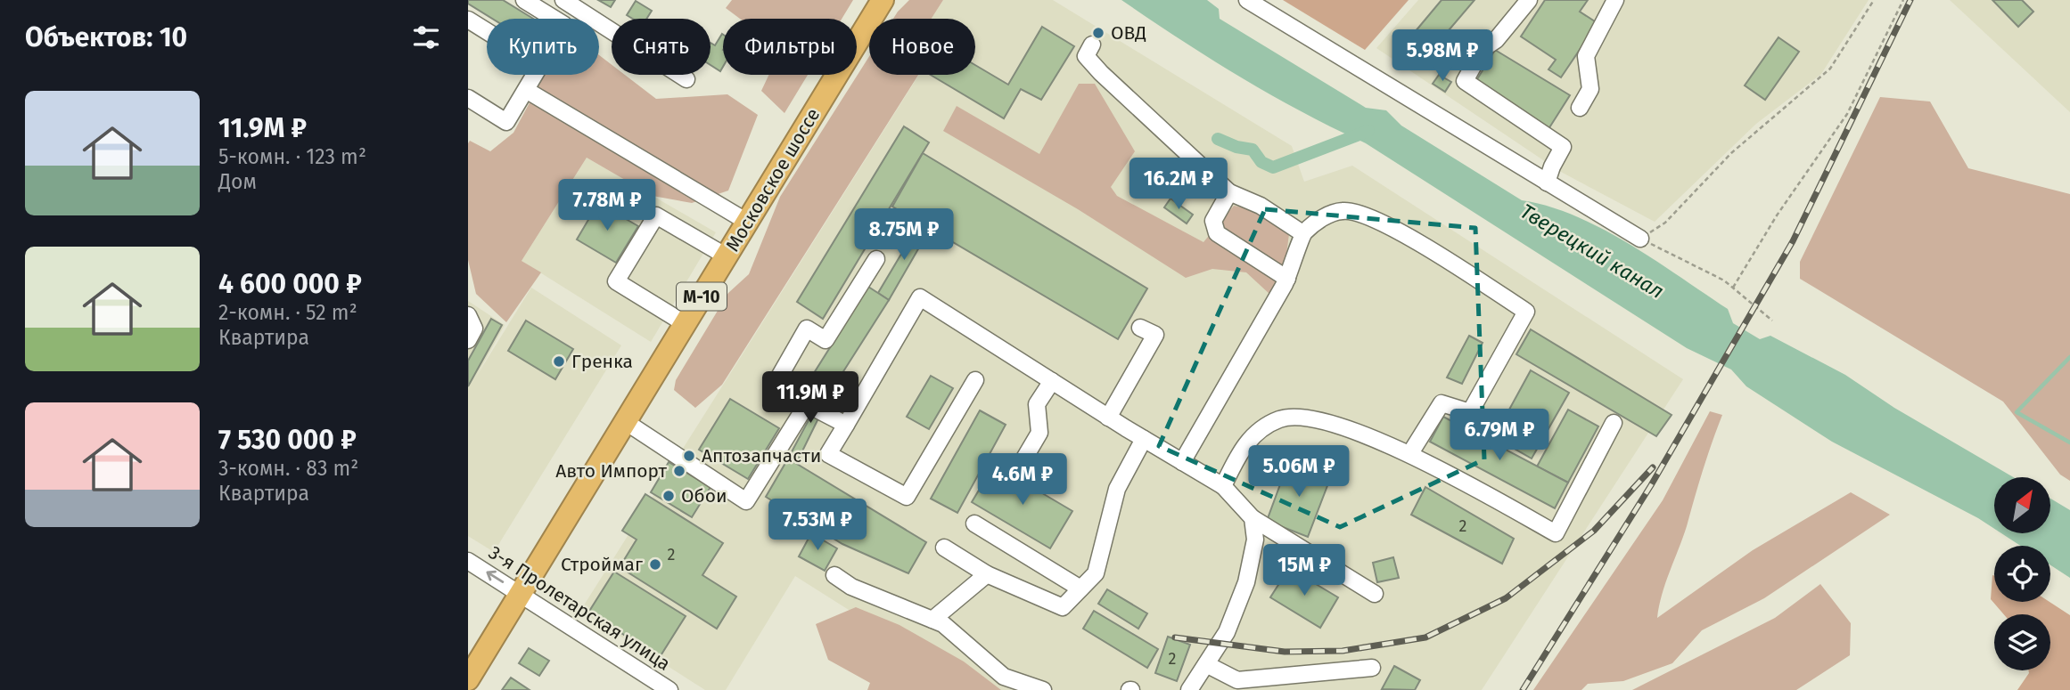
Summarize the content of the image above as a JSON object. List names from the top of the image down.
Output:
{
  "streets": {
    "highway": ["Московское шоссе", "М-10"],
    "street": ["3-я Пролетарская улица"]
  },
  "crossings": [
    ["Московское шоссе", "3-я Пролетарская улица"]
  ],
  "water": ["Тверецкий канал"],
  "places": [
    "ОВД",
    "Гренка",
    "Аптозапчасти",
    "Авто Импорт",
    "Обои",
    "Строймаг"
  ],
  "house_numbers": ["2", "2", "2"],
  "north": "top right",
  "page": {
    "heading": "Объектов: 10",
    "chip": [
      "Купить",
      "Снять",
      "Фильтры",
      "Новое"
    ],
    "price": [
      "5.98M ₽",
      "16.2M ₽",
      "7.78M ₽",
      "8.75M ₽",
      "11.9M ₽",
      "6.79M ₽",
      "5.06M ₽",
      "4.6M ₽",
      "7.53M ₽",
      "15M ₽"
    ],
    "list": [
      {
        "name": "11.9M ₽",
        "note": "5-комн. · 123 m² · Дом"
      },
      {
        "name": "4 600 000 ₽",
        "note": "2-комн. · 52 m² · Квартира"
      },
      {
        "name": "7 530 000 ₽",
        "note": "3-комн. · 83 m² · Квартира"
      }
    ]
  }
}
